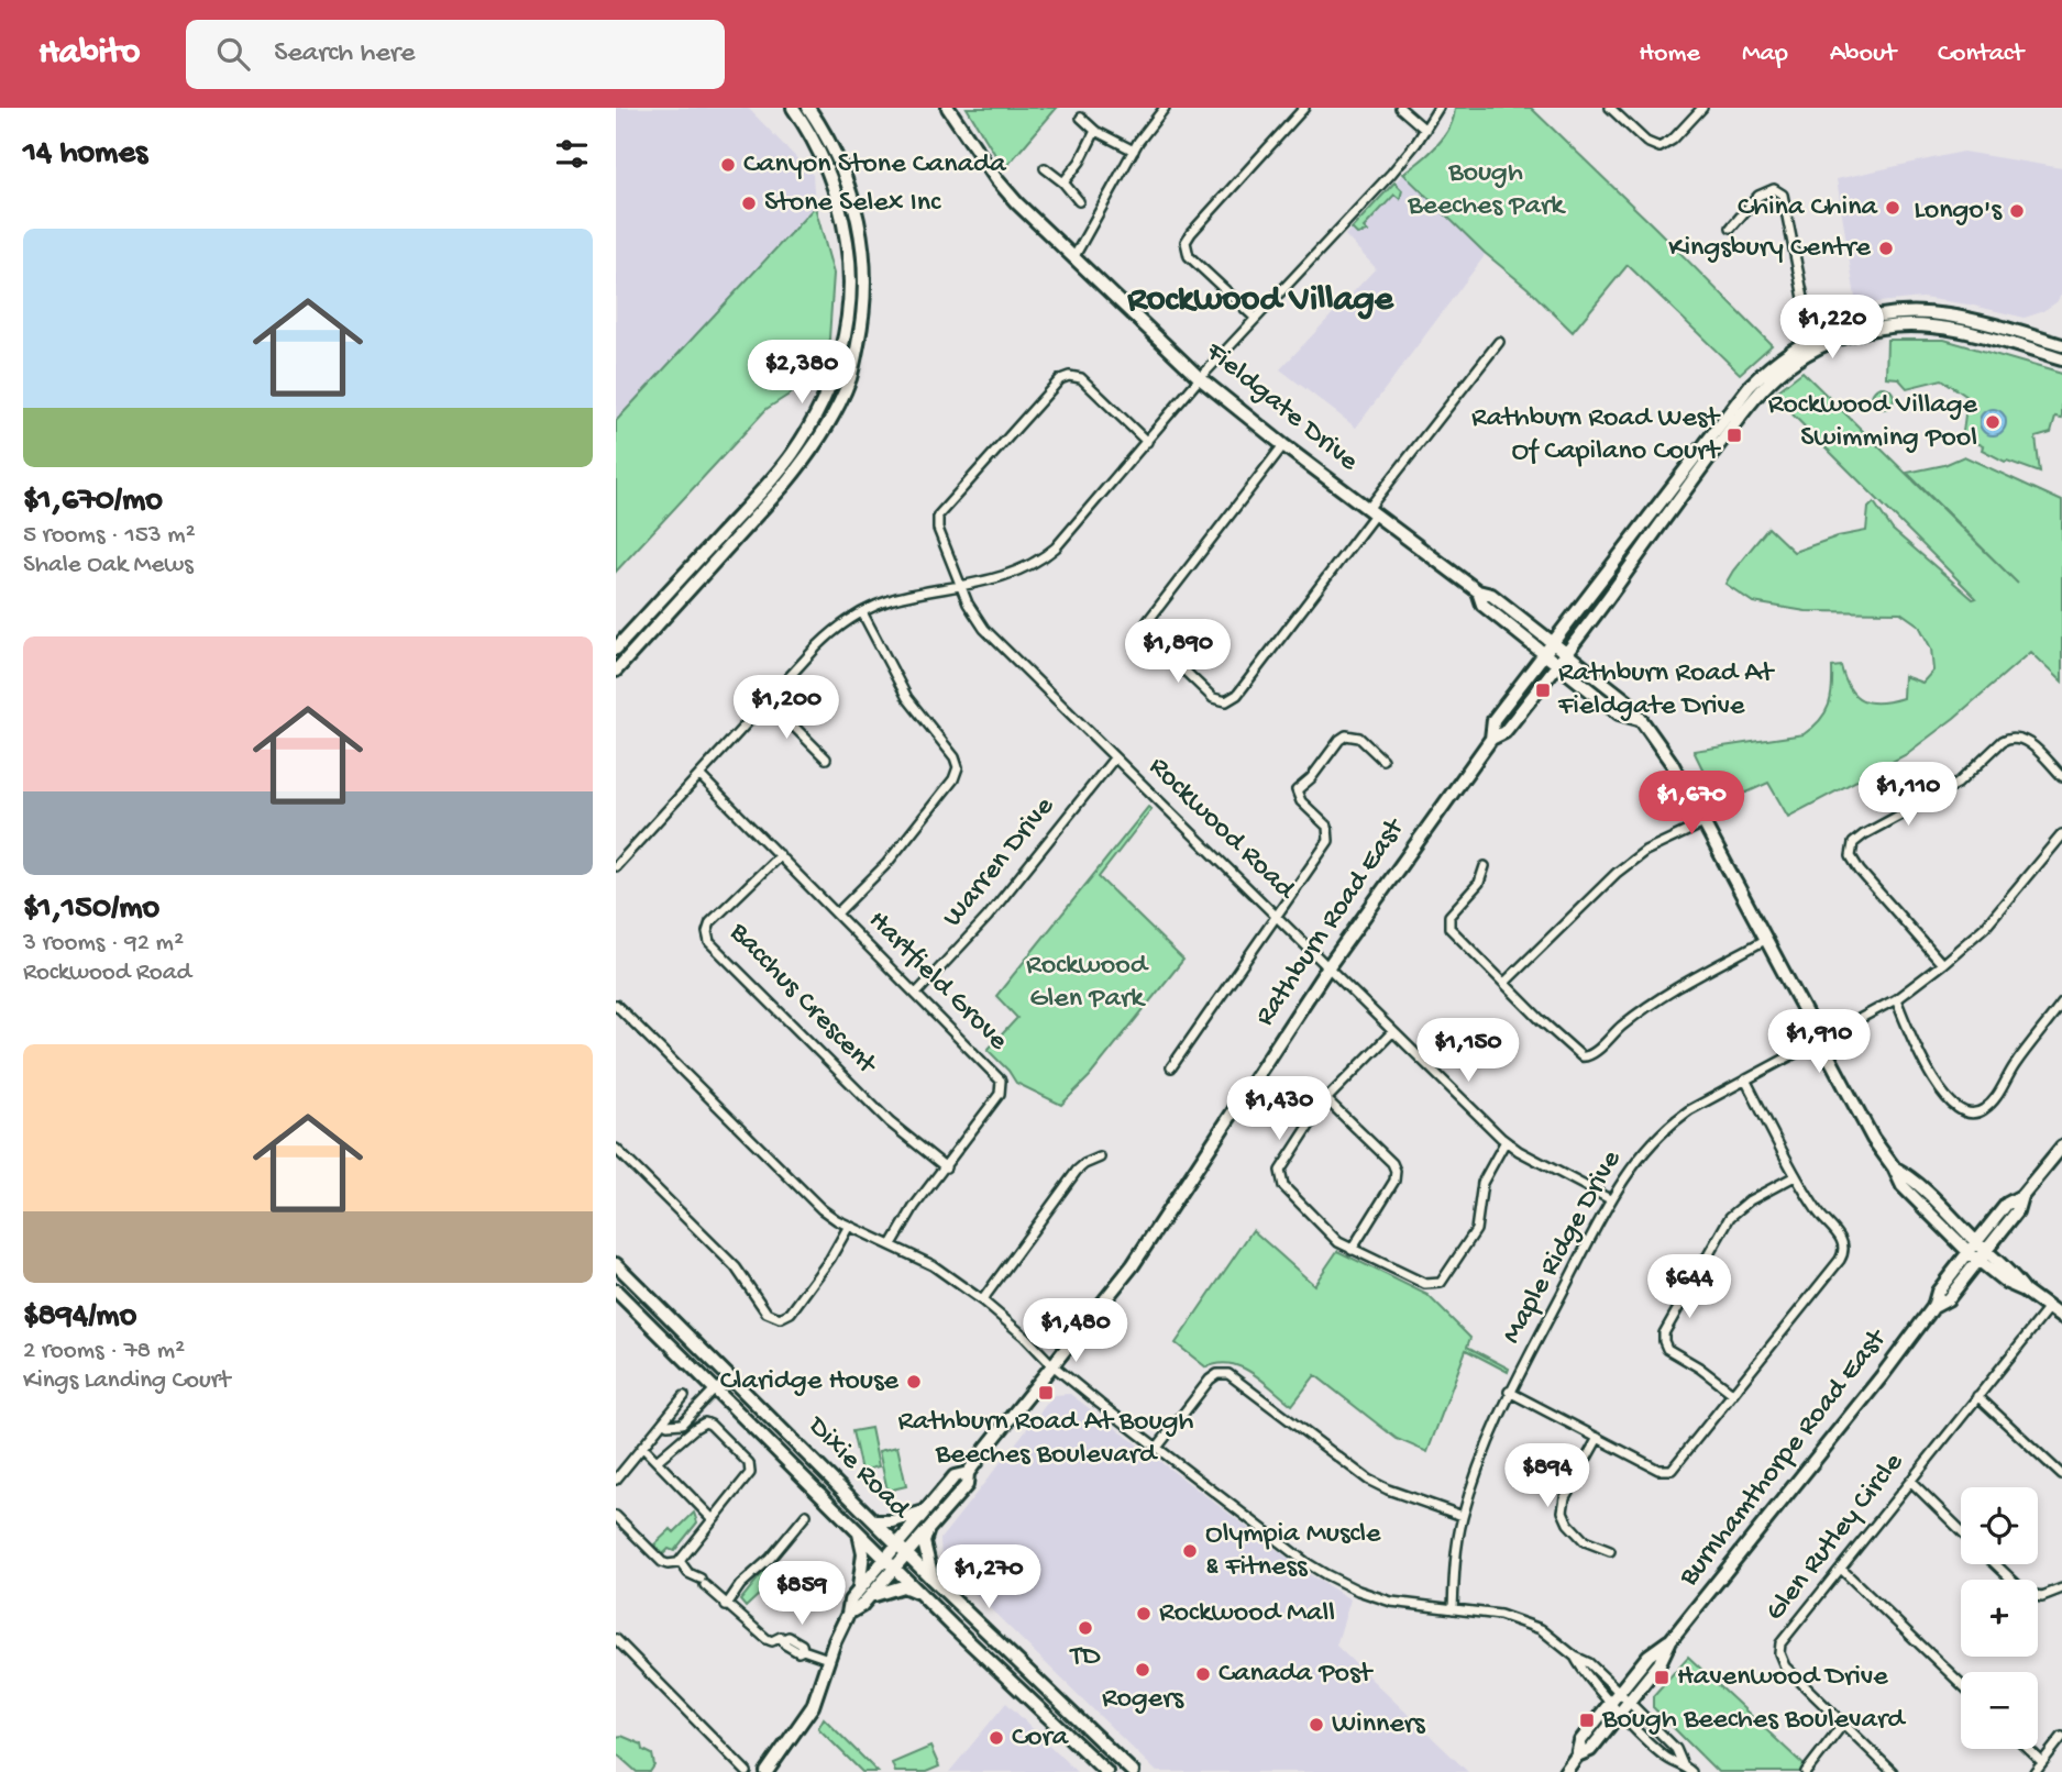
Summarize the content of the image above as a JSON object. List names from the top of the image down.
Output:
{
  "streets": {
    "street": [
      "Fieldgate Drive",
      "Rockwood Road",
      "Warren Drive",
      "Rathburn Road East",
      "Hartfield Grove",
      "Bacchus Crescent",
      "Maple Ridge Drive",
      "Burnhamthorpe Road East",
      "Dixie Road",
      "Glen Rutley Circle"
    ]
  },
  "crossings": [
    ["Fieldgate Drive", "Rathburn Road East"],
    ["Fieldgate Drive", "Maple Ridge Drive"],
    ["Fieldgate Drive", "Burnhamthorpe Road East"],
    ["Fieldgate Drive", "Glen Rutley Circle"],
    ["Rockwood Road", "Warren Drive"],
    ["Rockwood Road", "Rathburn Road East"],
    ["Rockwood Road", "Maple Ridge Drive"],
    ["Warren Drive", "Hartfield Grove"],
    ["Rathburn Road East", "Dixie Road"],
    ["Hartfield Grove", "Bacchus Crescent"]
  ],
  "districts": ["Rockwood Village"],
  "parks": ["Bough Beeches Park", "Rockwood Glen Park"],
  "places": {
    "other": [
      "Canyon Stone Canada",
      "Stone Selex Inc",
      "China China",
      "Longo's",
      "Kingsbury Centre",
      "Rockwood Village Swimming Pool",
      "Claridge House",
      "Olympia Muscle & Fitness",
      "Rockwood Mall",
      "TD",
      "Rogers",
      "Canada Post",
      "Winners",
      "Cora"
    ],
    "transit": [
      "Rathburn Road West Of Capilano Court",
      "Rathburn Road At Fieldgate Drive",
      "Rathburn Road At Bough Beeches Boulevard",
      "Havenwood Drive",
      "Bough Beeches Boulevard"
    ]
  },
  "page": {
    "header": "Habito",
    "search": "Search here",
    "nav": [
      "Home",
      "Map",
      "About",
      "Contact"
    ],
    "heading": "14 homes",
    "list": [
      {
        "name": "$1,670/mo",
        "note": "5 rooms · 153 m² · Shale Oak Mews"
      },
      {
        "name": "$1,150/mo",
        "note": "3 rooms · 92 m² · Rockwood Road"
      },
      {
        "name": "$894/mo",
        "note": "2 rooms · 78 m² · Kings Landing Court"
      }
    ],
    "price": [
      "$1,220",
      "$2,380",
      "$1,890",
      "$1,200",
      "$1,110",
      "$1,670",
      "$1,910",
      "$1,150",
      "$1,430",
      "$644",
      "$1,480",
      "$894",
      "$1,270",
      "$859"
    ],
    "map_buttons": ["+", "−"]
  }
}
